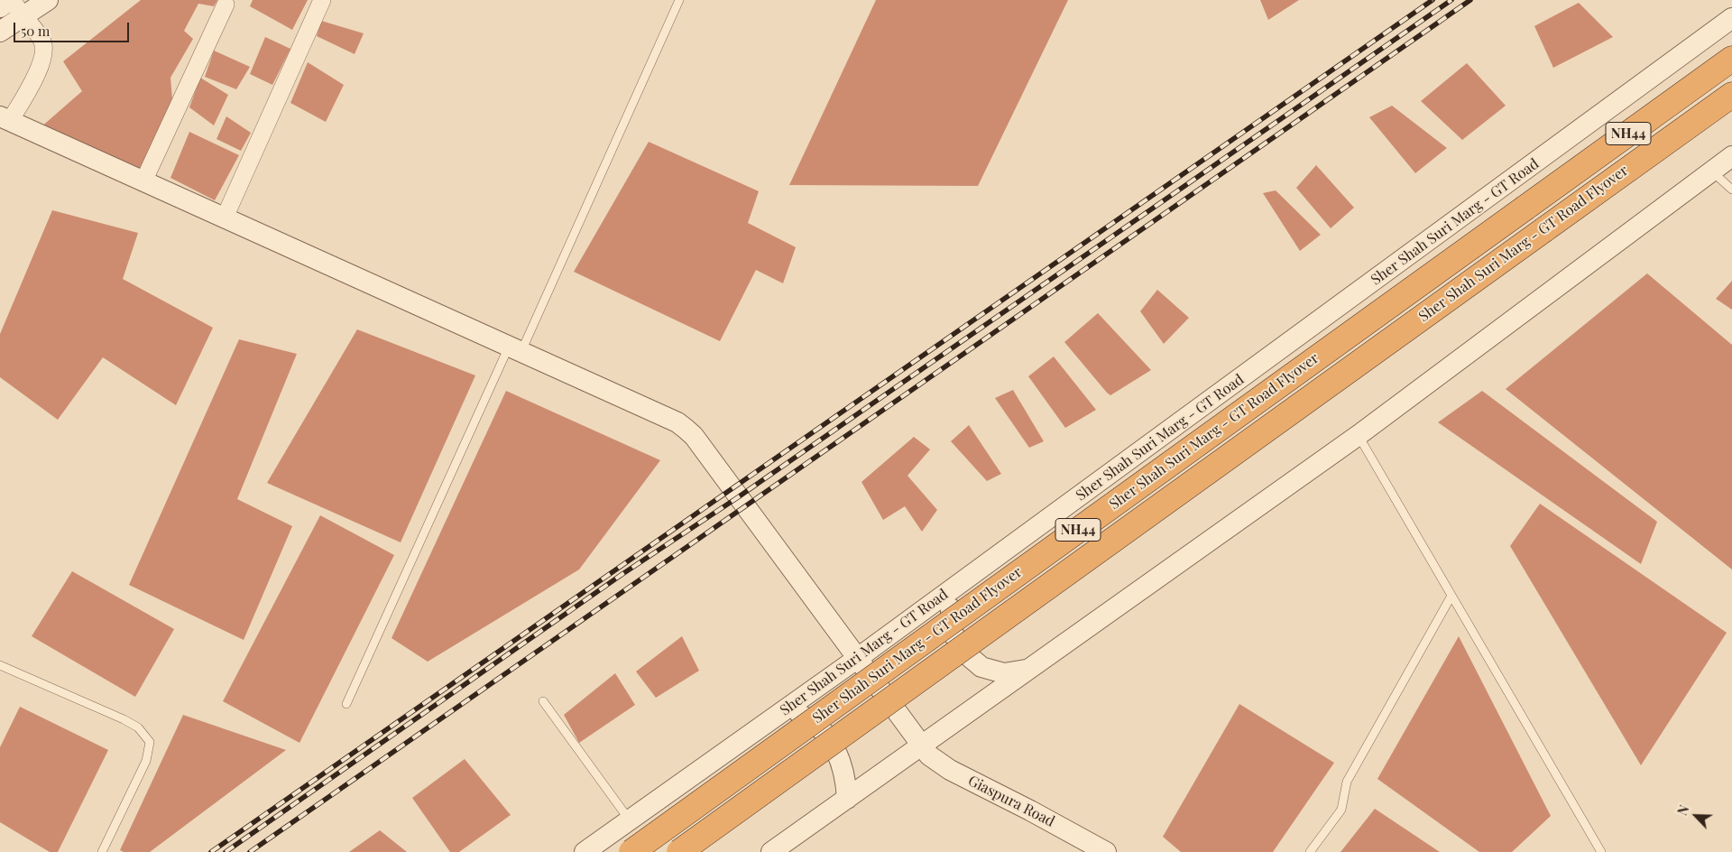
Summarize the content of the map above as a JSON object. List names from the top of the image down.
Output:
{
  "streets": {
    "highway": ["NH44", "Sher Shah Suri Marg - GT Road Flyover"],
    "street": ["Sher Shah Suri Marg - GT Road", "Giaspura Road"]
  },
  "crossings": [
    ["Sher Shah Suri Marg - GT Road", "Giaspura Road"]
  ],
  "scale_bar": "50 m",
  "north": "top left"
}
